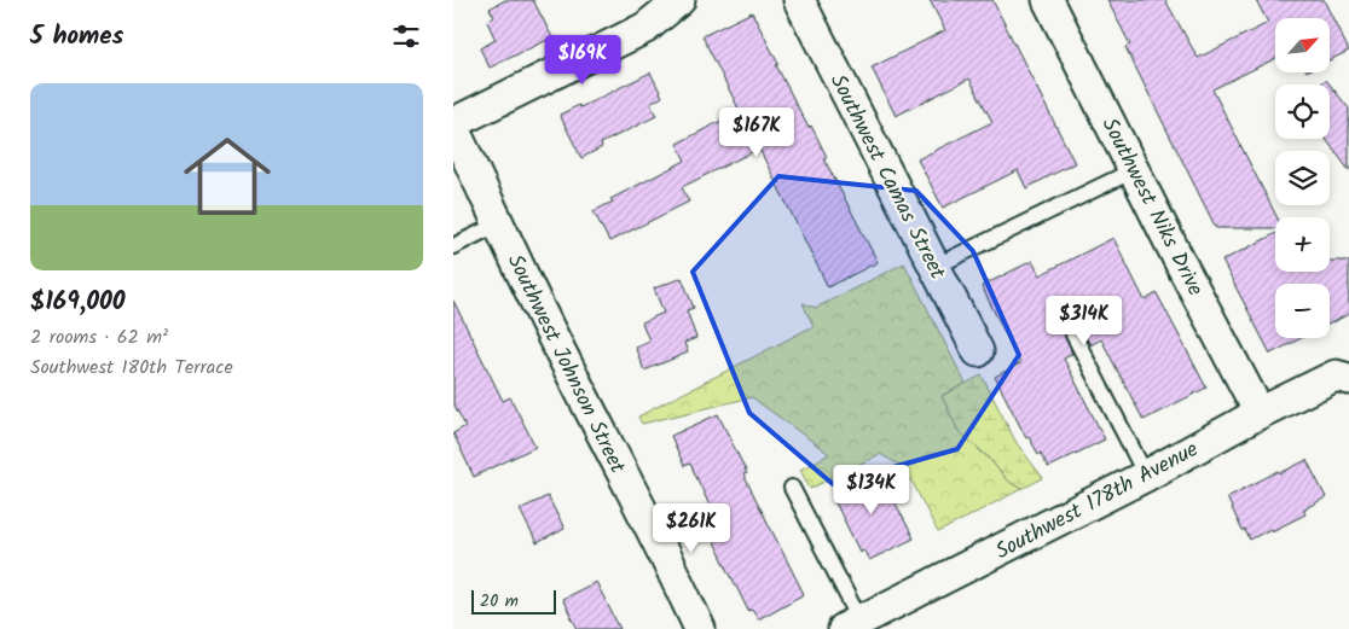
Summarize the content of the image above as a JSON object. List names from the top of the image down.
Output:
{
  "streets": {
    "street": [
      "Southwest Camas Street",
      "Southwest Niks Drive",
      "Southwest Johnson Street",
      "Southwest 178th Avenue"
    ]
  },
  "crossings": [
    ["Southwest Niks Drive", "Southwest 178th Avenue"]
  ],
  "scale_bar": "20 m",
  "north": "top right",
  "page": {
    "heading": "5 homes",
    "map_buttons": ["+", "−"],
    "price": [
      "$169K",
      "$167K",
      "$314K",
      "$134K",
      "$261K"
    ],
    "list": [
      {
        "name": "$169,000",
        "note": "2 rooms · 62 m² · Southwest 180th Terrace"
      }
    ],
    "scale": "20 m"
  }
}
